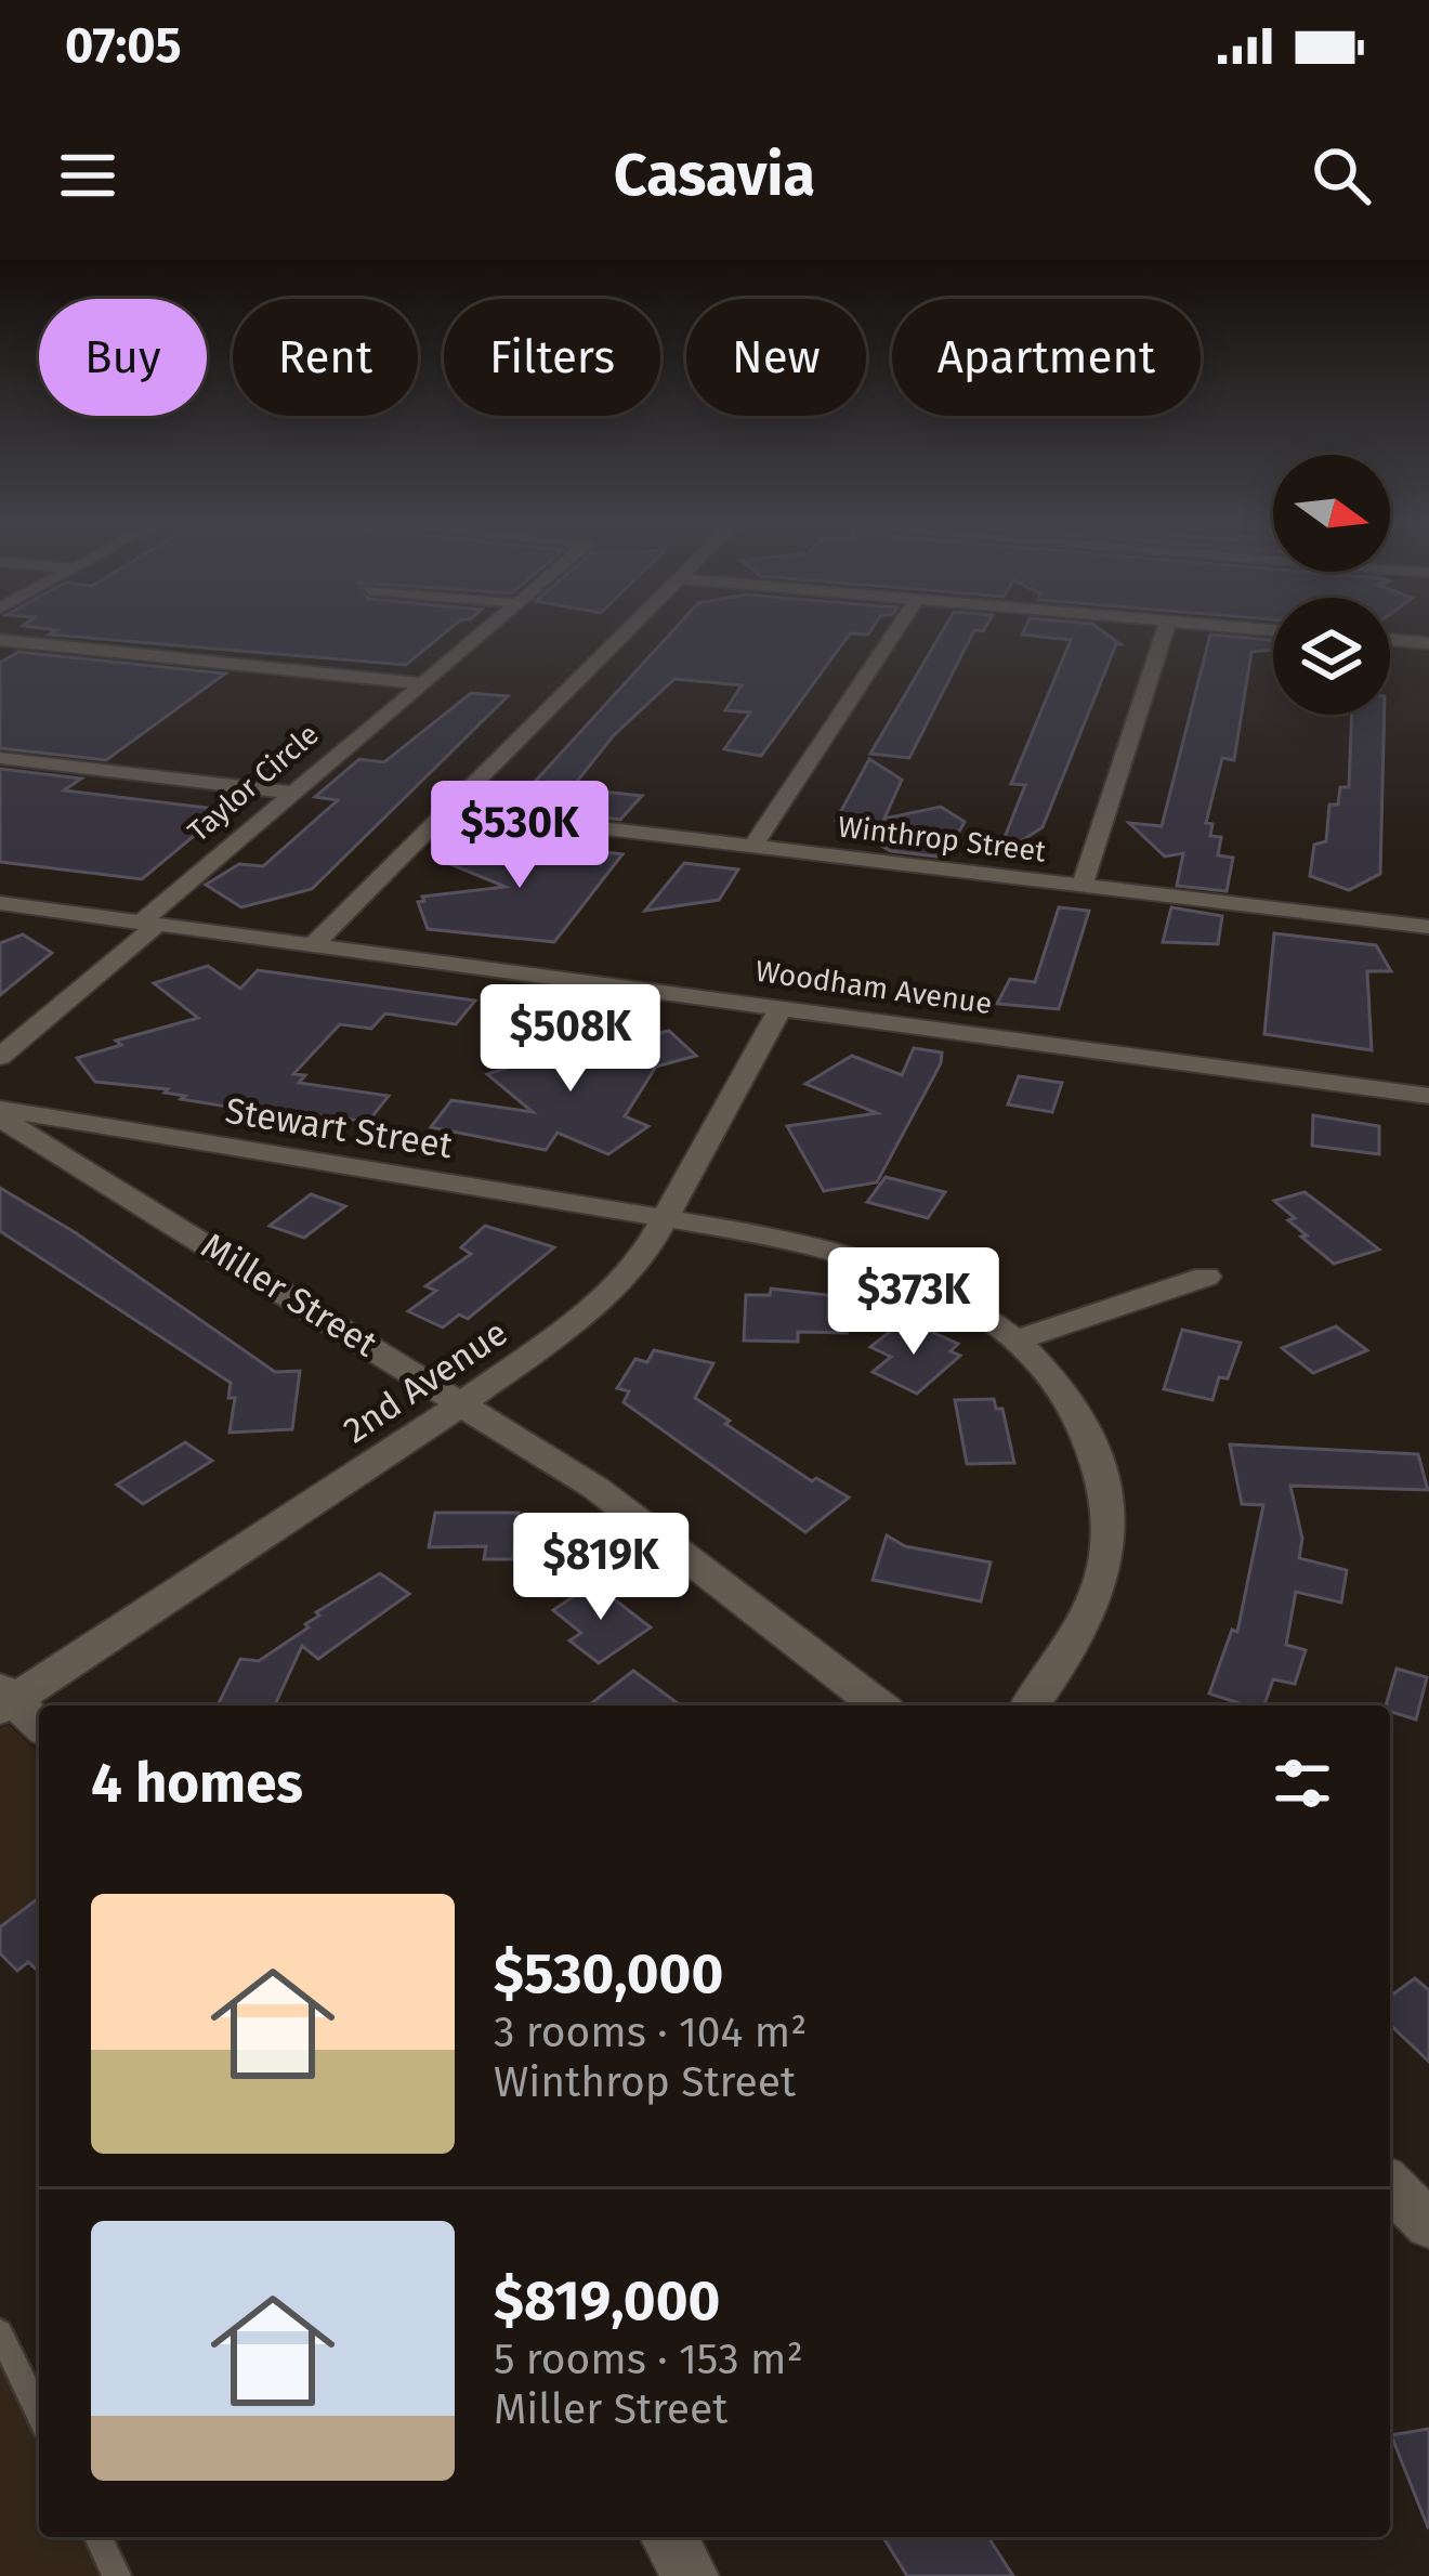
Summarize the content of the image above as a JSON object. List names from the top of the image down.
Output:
{
  "streets": {
    "street": [
      "Taylor Circle",
      "Winthrop Street",
      "Woodham Avenue",
      "Stewart Street",
      "Miller Street",
      "2nd Avenue"
    ]
  },
  "crossings": [
    ["Taylor Circle", "Woodham Avenue"],
    ["Woodham Avenue", "2nd Avenue"],
    ["Stewart Street", "Miller Street"],
    ["Stewart Street", "2nd Avenue"],
    ["Miller Street", "2nd Avenue"]
  ],
  "north": "right",
  "page": {
    "status": "07:05",
    "header": "Casavia",
    "chip": [
      "Buy",
      "Rent",
      "Filters",
      "New",
      "Apartment"
    ],
    "price": [
      "$530K",
      "$508K",
      "$373K",
      "$819K"
    ],
    "heading": "4 homes",
    "list": [
      {
        "name": "$530,000",
        "note": "3 rooms · 104 m² · Winthrop Street"
      },
      {
        "name": "$819,000",
        "note": "5 rooms · 153 m² · Miller Street"
      }
    ]
  }
}
